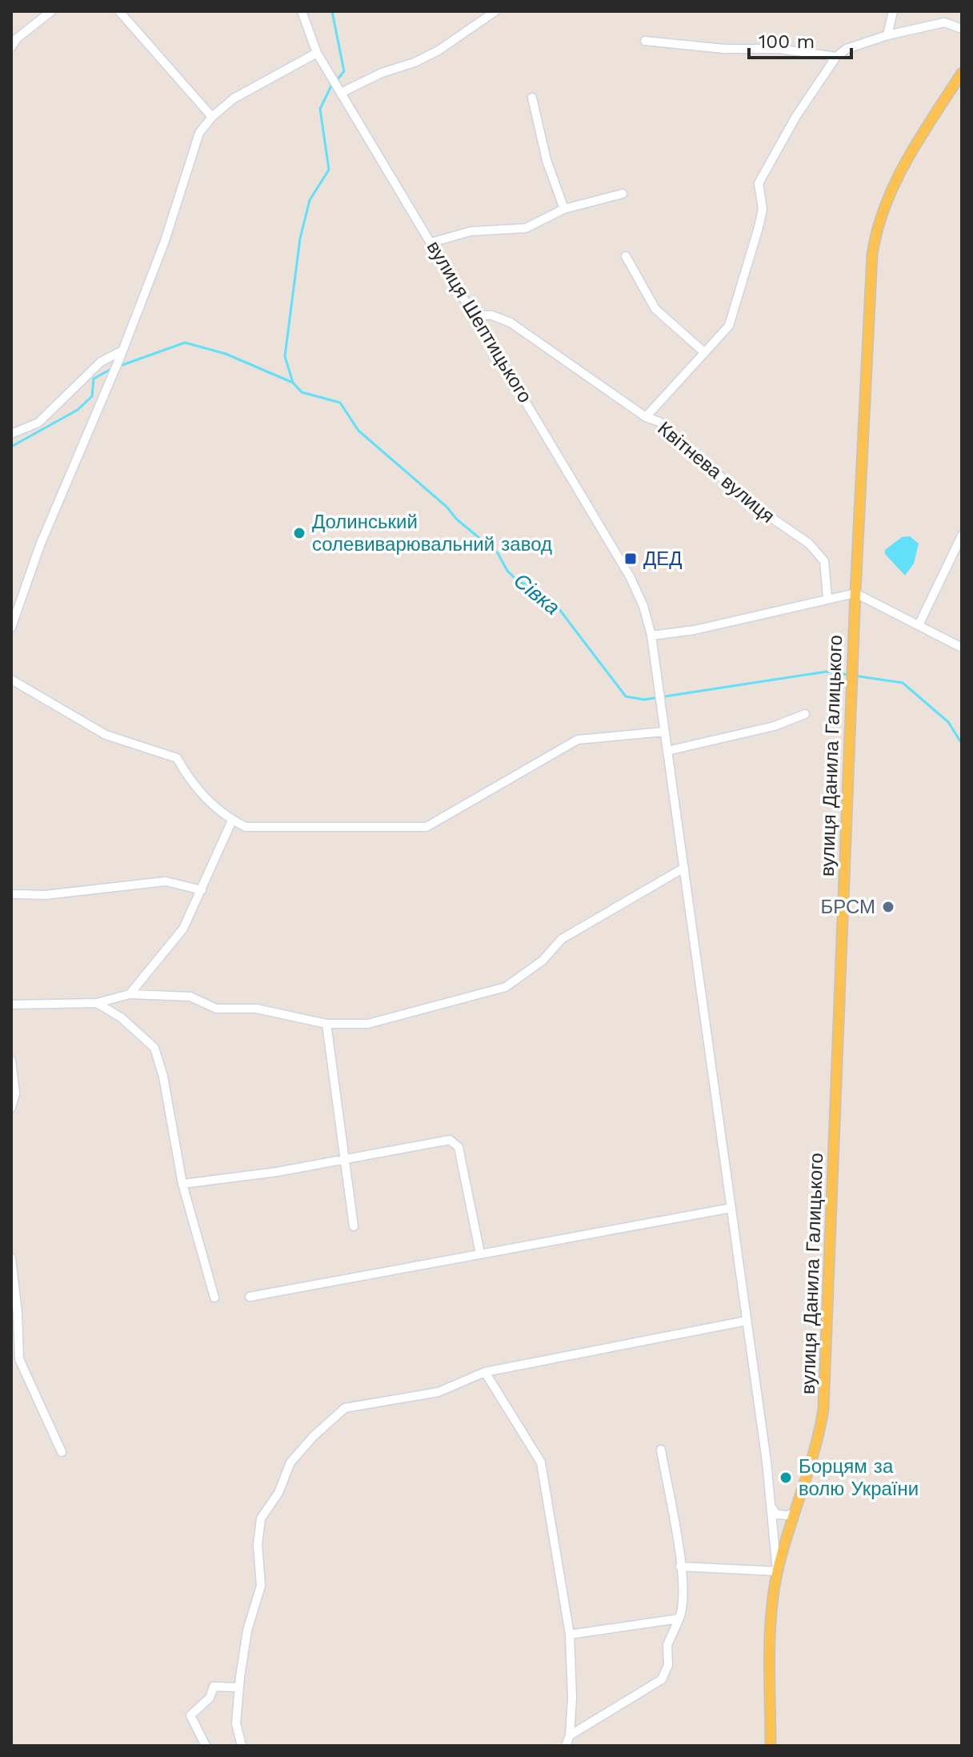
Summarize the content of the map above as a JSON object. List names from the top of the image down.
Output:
{
  "streets": {
    "main road": ["вулиця Данила Галицького"],
    "street": ["вулиця Шептицького", "Квітнева вулиця"]
  },
  "crossings": [
    ["вулиця Шептицького", "Квітнева вулиця"],
    ["вулиця Шептицького", "вулиця Данила Галицького"]
  ],
  "water": ["Сівка"],
  "places": {
    "other": ["Долинський солевиварювальний завод", "БРСМ", "Борцям за волю України"],
    "transit": ["ДЕД"]
  },
  "scale_bar": "100 m"
}
